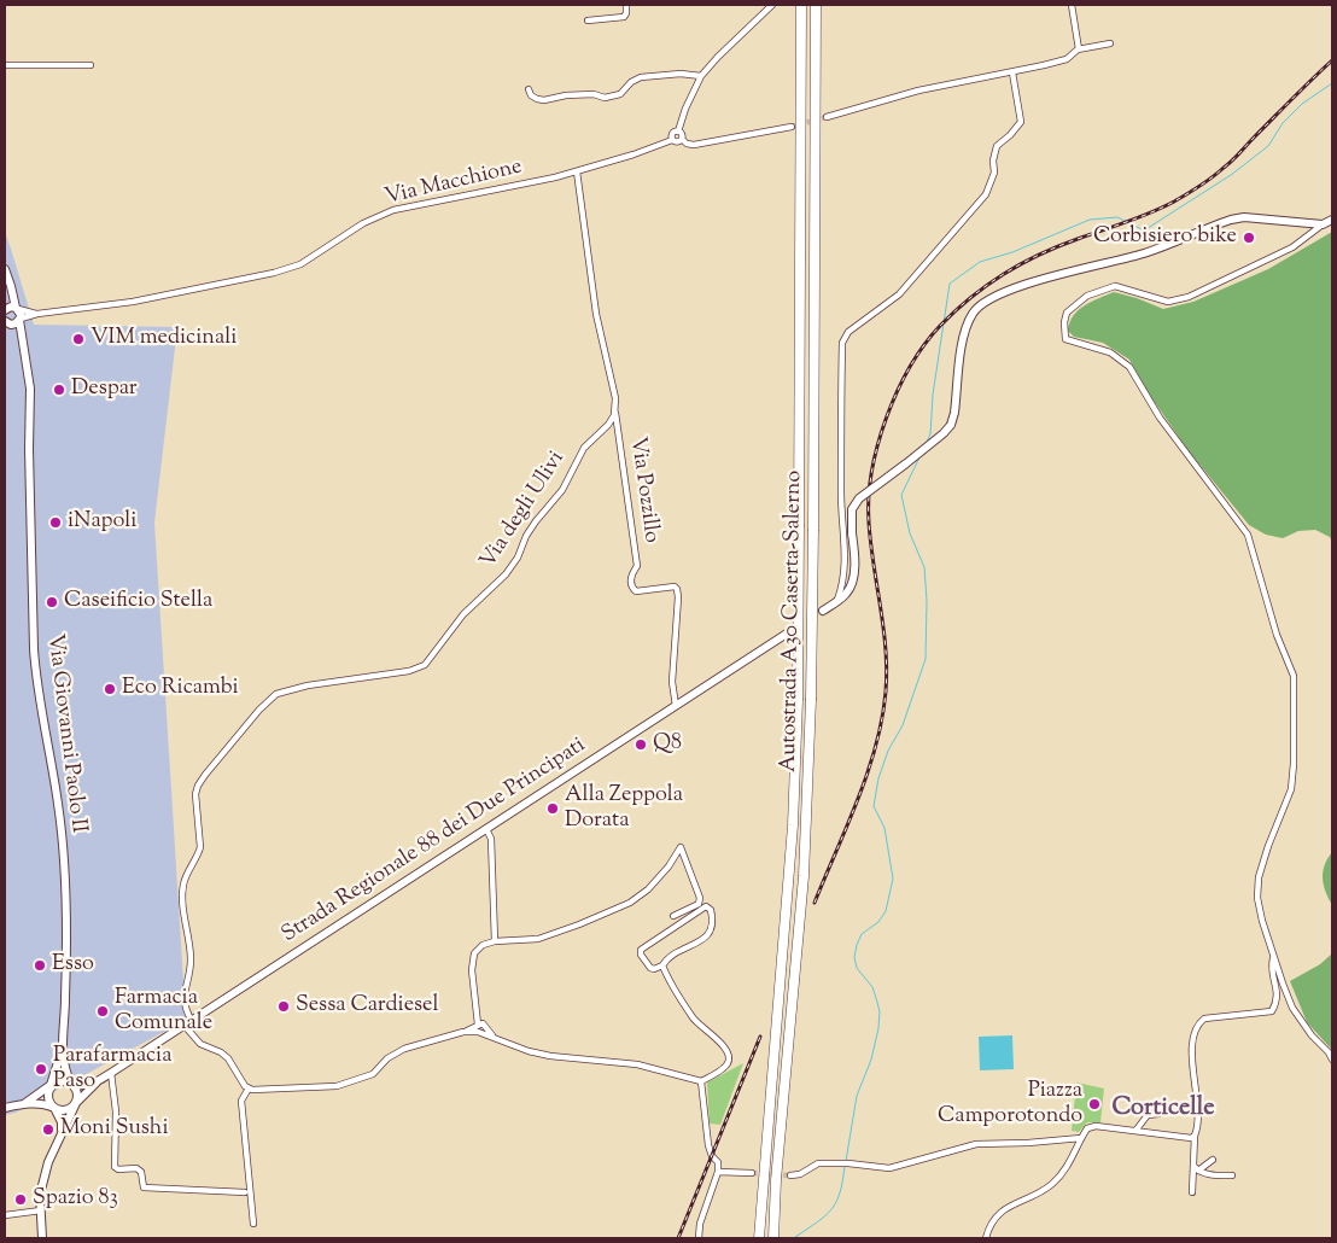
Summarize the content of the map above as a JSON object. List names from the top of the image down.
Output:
{
  "streets": {
    "highway": ["Autostrada A30 Caserta-Salerno"],
    "main road": ["Via Giovanni Paolo II", "Strada Regionale 88 dei Due Principati"],
    "street": ["Via Macchione", "Via Pozzillo", "Via degli Ulivi"]
  },
  "crossings": [
    ["Via Macchione", "Via Giovanni Paolo II"],
    ["Via Pozzillo", "Via degli Ulivi"],
    ["Via Pozzillo", "Strada Regionale 88 dei Due Principati"],
    ["Via degli Ulivi", "Strada Regionale 88 dei Due Principati"]
  ],
  "districts": ["Corticelle"],
  "places": [
    "Corbisiero bike",
    "VIM medicinali",
    "Despar",
    "iNapoli",
    "Caseificio Stella",
    "Eco Ricambi",
    "Q8",
    "Alla Zeppola Dorata",
    "Esso",
    "Sessa Cardiesel",
    "Farmacia Comunale",
    "Parafarmacia Paso",
    "Piazza Camporotondo",
    "Moni Sushi",
    "Spazio 83"
  ]
}
